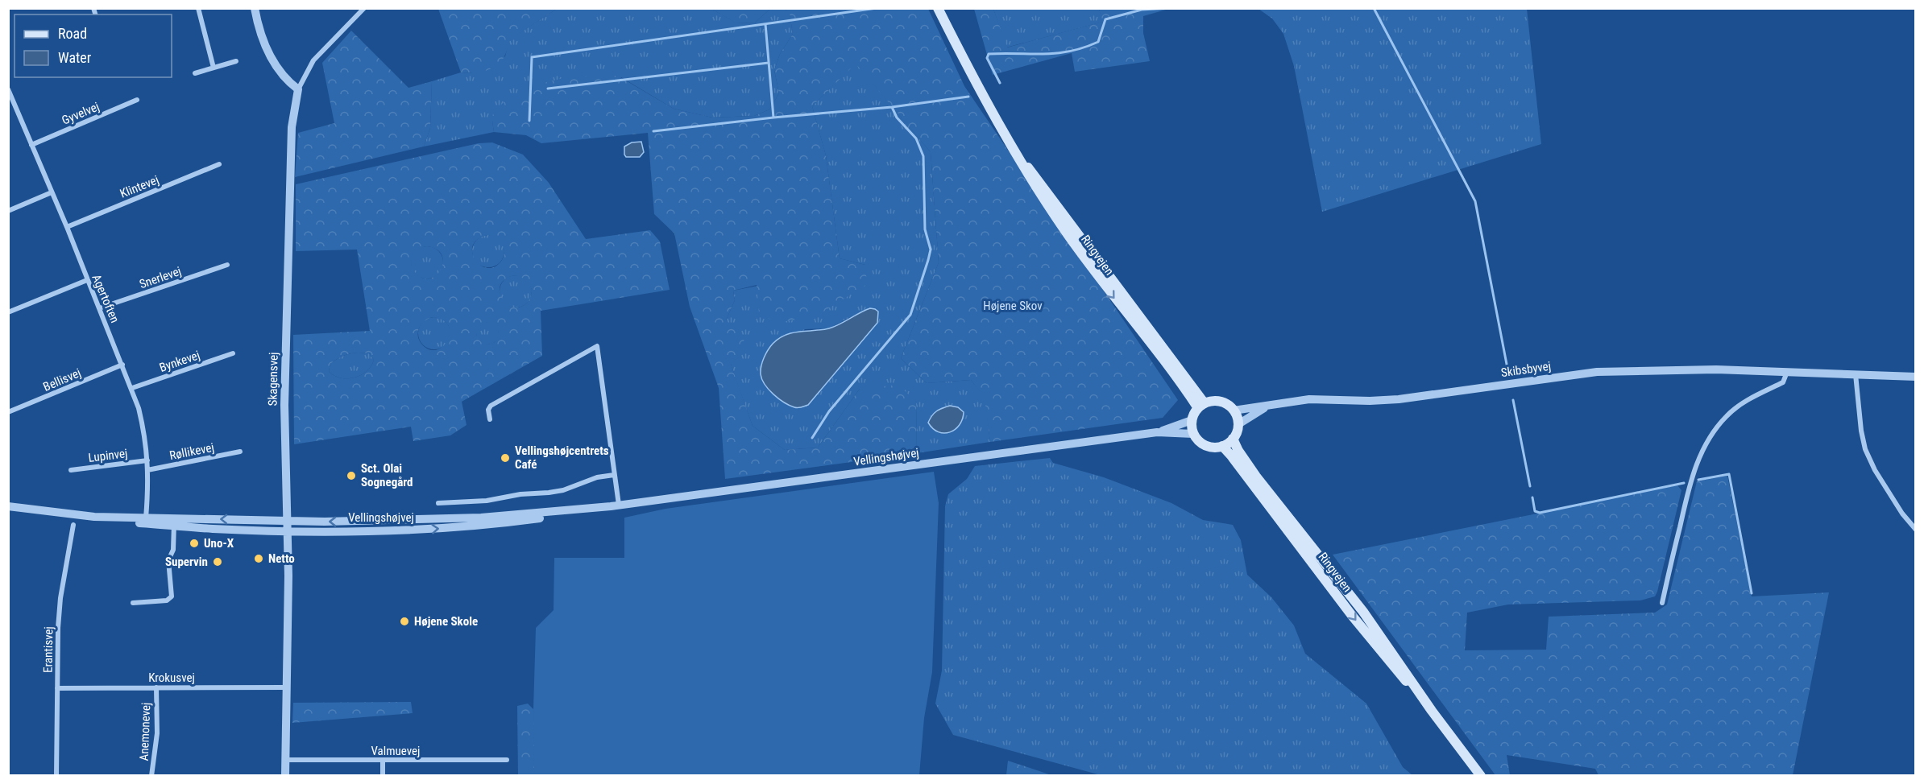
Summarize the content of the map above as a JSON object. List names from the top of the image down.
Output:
{
  "streets": {
    "main road": ["Ringvejen"],
    "street": [
      "Gyvelvej",
      "Klintevej",
      "Snerlevej",
      "Agertoften",
      "Bynkevej",
      "Skibsbyvej",
      "Skagensvej",
      "Bellisvej",
      "Røllikevej",
      "Lupinvej",
      "Vellingshøjvej",
      "Erantisvej",
      "Krokusvej",
      "Anemonevej",
      "Valmuevej"
    ]
  },
  "crossings": [
    ["Gyvelvej", "Agertoften"],
    ["Klintevej", "Agertoften"],
    ["Ringvejen", "Skibsbyvej"],
    ["Ringvejen", "Vellingshøjvej"],
    ["Snerlevej", "Agertoften"],
    ["Agertoften", "Bynkevej"],
    ["Agertoften", "Bellisvej"],
    ["Agertoften", "Røllikevej"],
    ["Agertoften", "Lupinvej"],
    ["Agertoften", "Vellingshøjvej"],
    ["Skibsbyvej", "Vellingshøjvej"],
    ["Skagensvej", "Vellingshøjvej"],
    ["Skagensvej", "Krokusvej"],
    ["Skagensvej", "Valmuevej"],
    ["Erantisvej", "Krokusvej"],
    ["Krokusvej", "Anemonevej"]
  ],
  "parks": ["Højene Skov"],
  "places": [
    "Vellingshøjcentrets Café",
    "Sct. Olai Sognegård",
    "Uno-X",
    "Netto",
    "Supervin",
    "Højene Skole"
  ],
  "legend": ["Road", "Water"]
}
